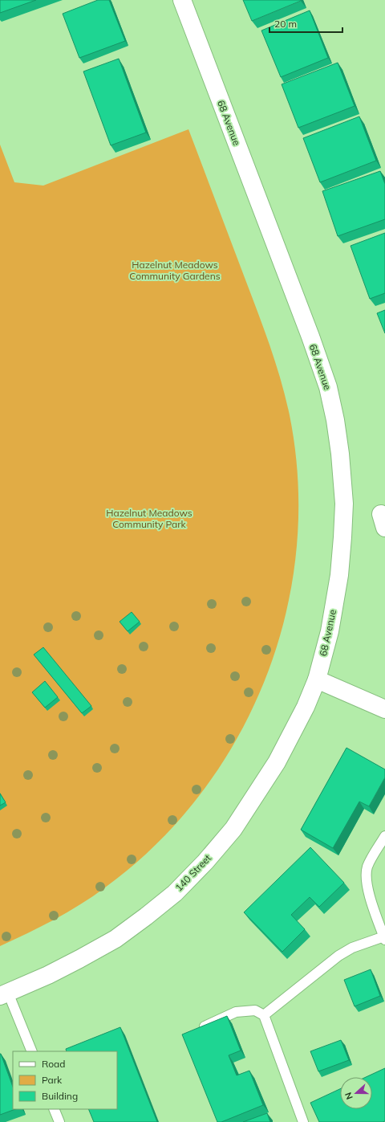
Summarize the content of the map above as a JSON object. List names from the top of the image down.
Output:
{
  "streets": {
    "street": ["68 Avenue", "140 Street"]
  },
  "crossings": [
    ["68 Avenue", "140 Street"]
  ],
  "parks": ["Hazelnut Meadows Community Gardens", "Hazelnut Meadows Community Park"],
  "legend": ["Road", "Park", "Building"],
  "scale_bar": "20 m",
  "north": "left"
}
